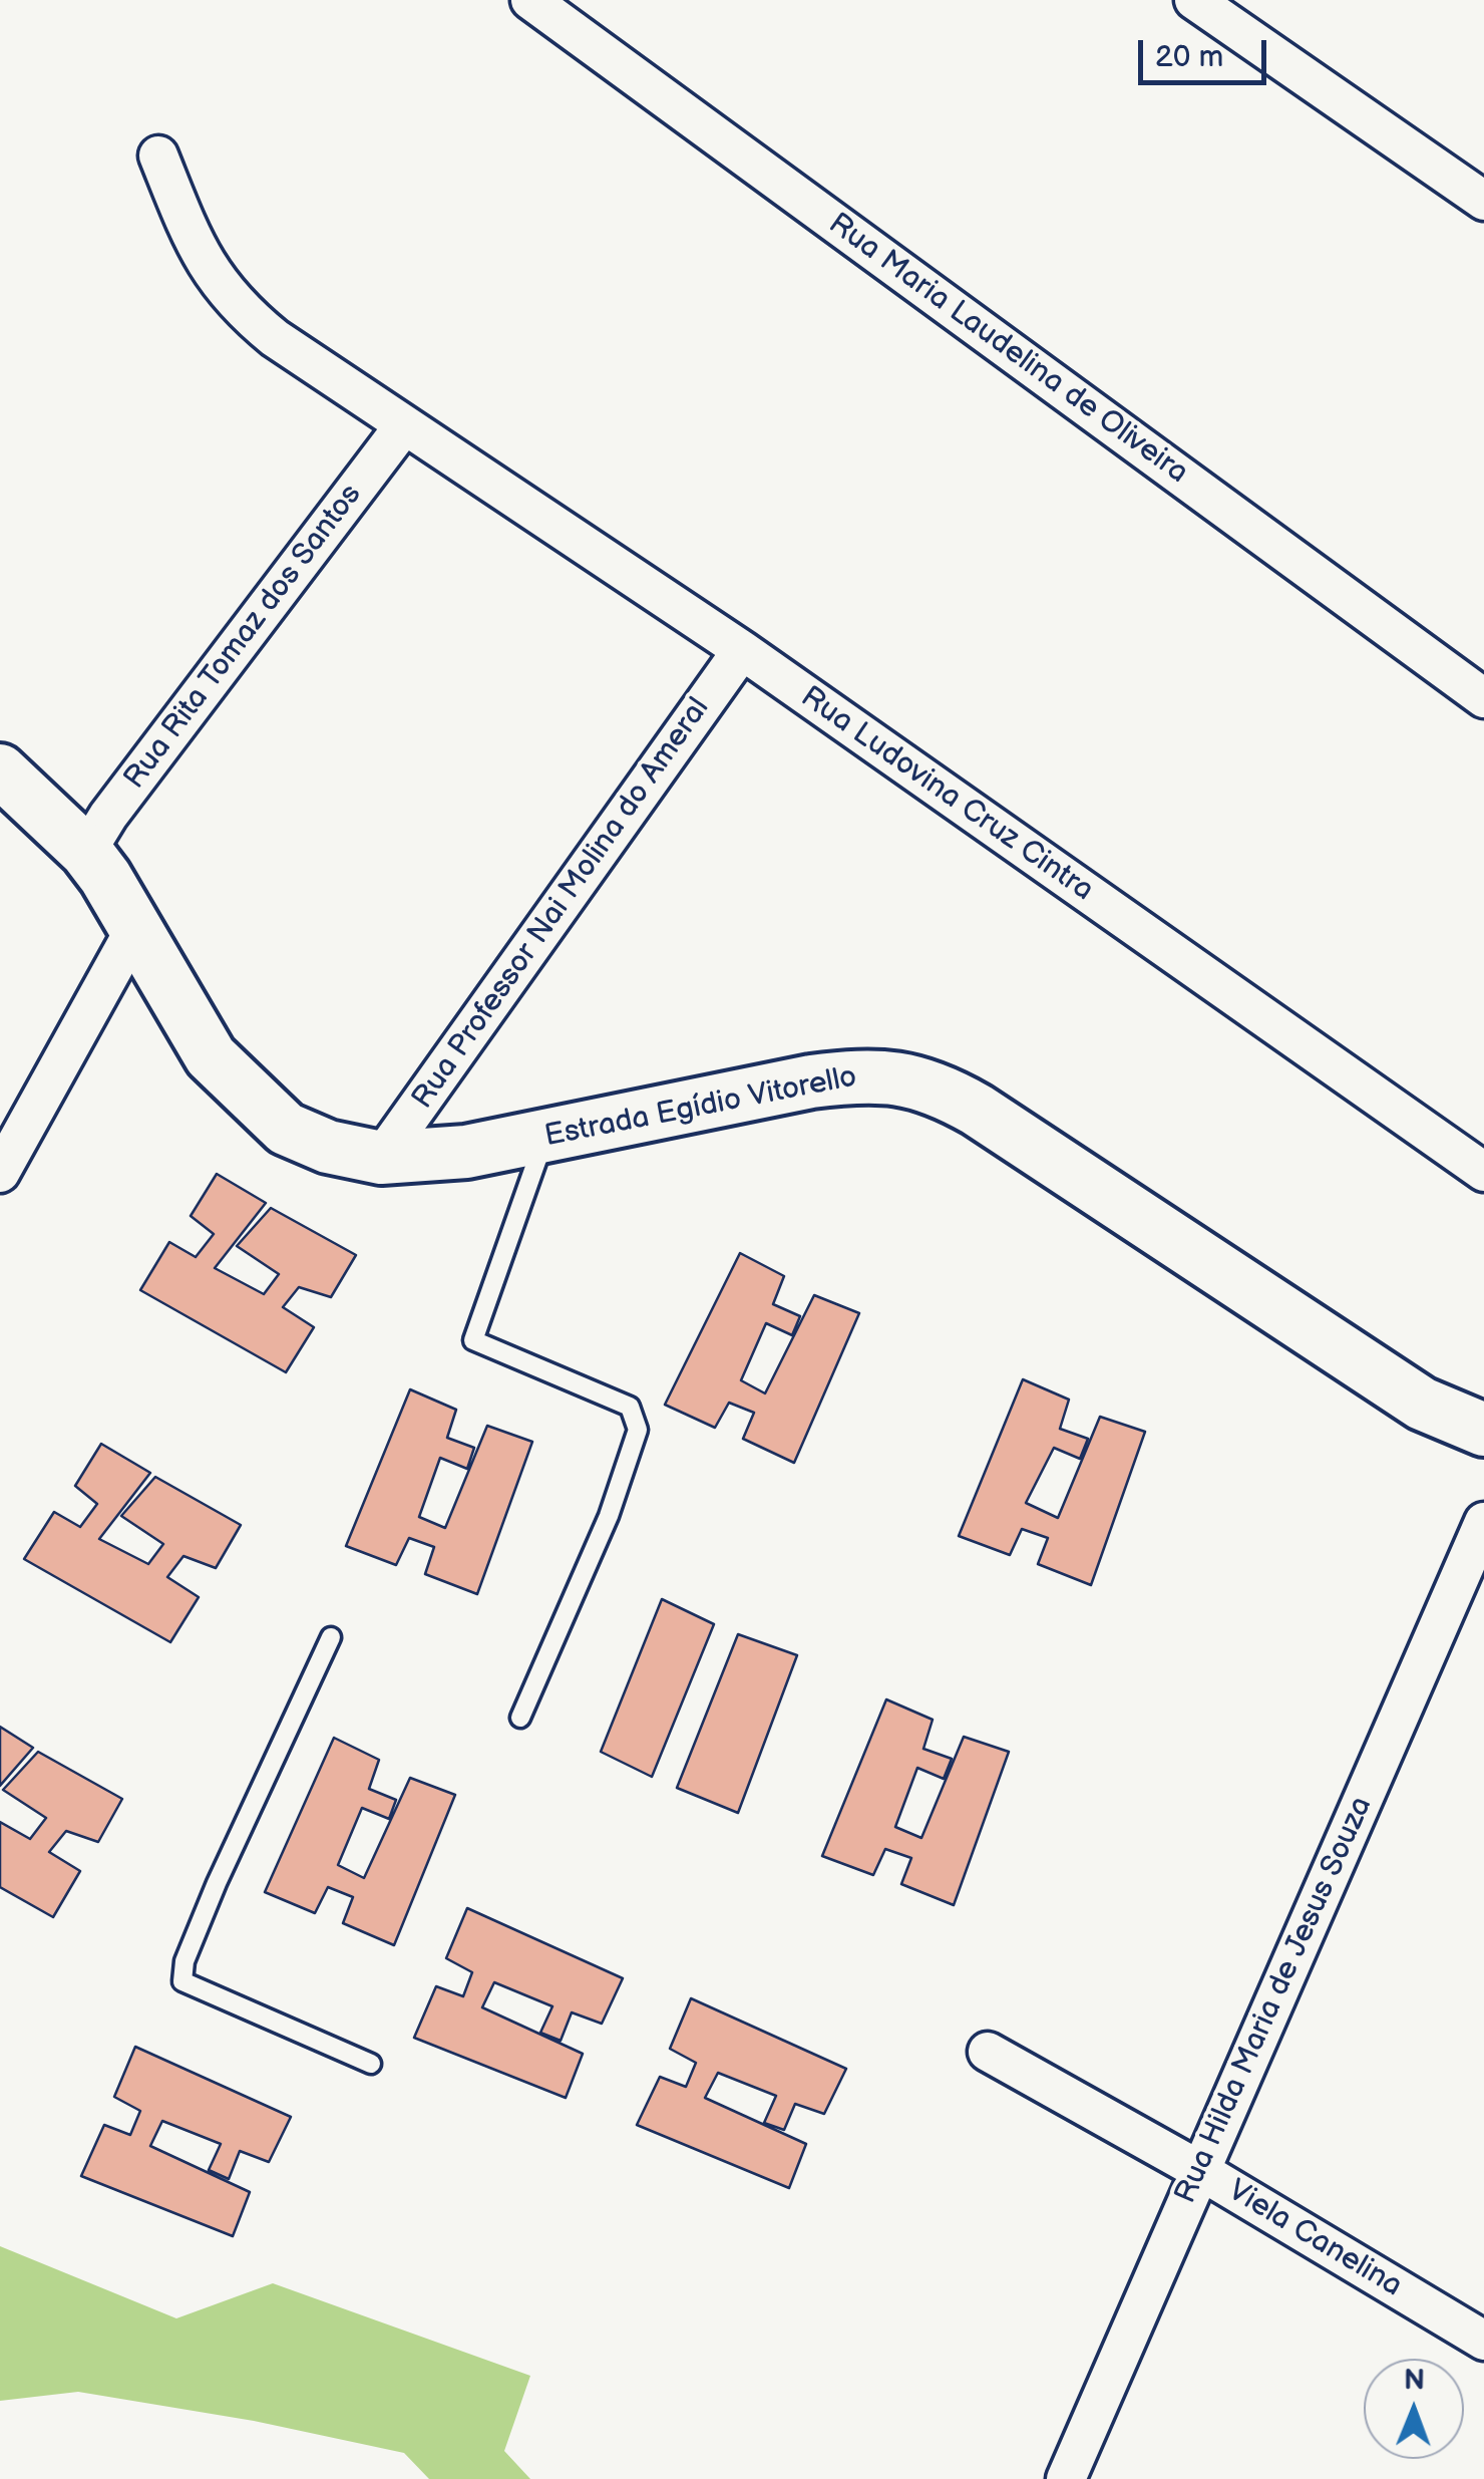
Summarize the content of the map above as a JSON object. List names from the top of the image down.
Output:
{
  "streets": {
    "street": [
      "Rua Maria Laudelina de Oliveira",
      "Rua Rita Tomaz dos Santos",
      "Rua Ludovina Cruz Cintra",
      "Rua Professor Nai Molina do Ameral",
      "Estrada Egídio Vitorello",
      "Rua Hilda Maria de Jesus Souza",
      "Viela Canelina"
    ]
  },
  "crossings": [
    ["Rua Rita Tomaz dos Santos", "Rua Ludovina Cruz Cintra"],
    ["Rua Rita Tomaz dos Santos", "Estrada Egídio Vitorello"],
    ["Rua Ludovina Cruz Cintra", "Rua Professor Nai Molina do Ameral"],
    ["Rua Professor Nai Molina do Ameral", "Estrada Egídio Vitorello"],
    ["Rua Hilda Maria de Jesus Souza", "Viela Canelina"]
  ],
  "scale_bar": "20 m",
  "north": "top"
}
